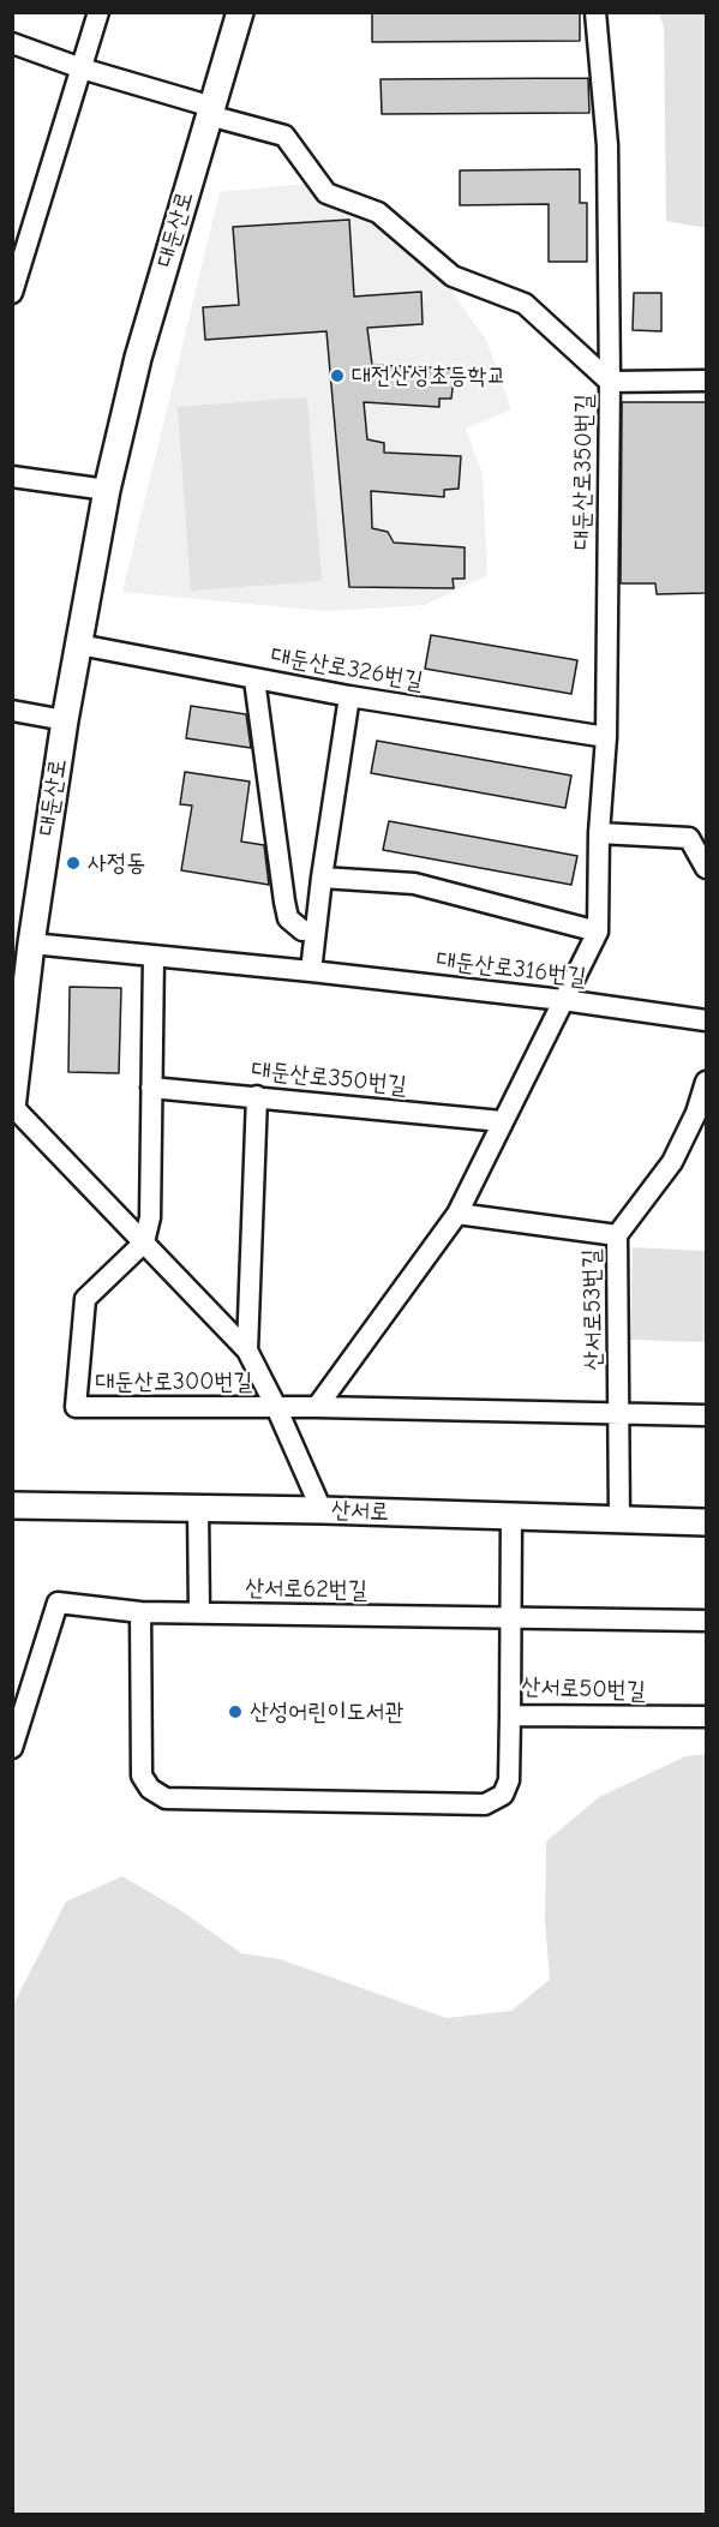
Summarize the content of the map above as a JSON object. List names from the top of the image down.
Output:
{
  "streets": {
    "main road": ["대둔산로", "산서로"],
    "street": [
      "대둔산로350번길",
      "대둔산로326번길",
      "대둔산로316번길",
      "산서로53번길",
      "대둔산로300번길",
      "산서로62번길",
      "산서로50번길"
    ]
  },
  "crossings": [
    ["대둔산로", "대둔산로326번길"],
    ["대둔산로", "대둔산로316번길"],
    ["대둔산로", "대둔산로300번길"],
    ["대둔산로", "산서로"],
    ["대둔산로350번길", "대둔산로326번길"],
    ["대둔산로350번길", "대둔산로316번길"],
    ["대둔산로350번길", "대둔산로300번길"],
    ["산서로53번길", "대둔산로300번길"],
    ["산서로53번길", "산서로"],
    ["산서로", "산서로50번길"],
    ["산서로62번길", "산서로50번길"]
  ],
  "places": ["대전산성초등학교", "사정동", "산성어린이도서관"]
}
